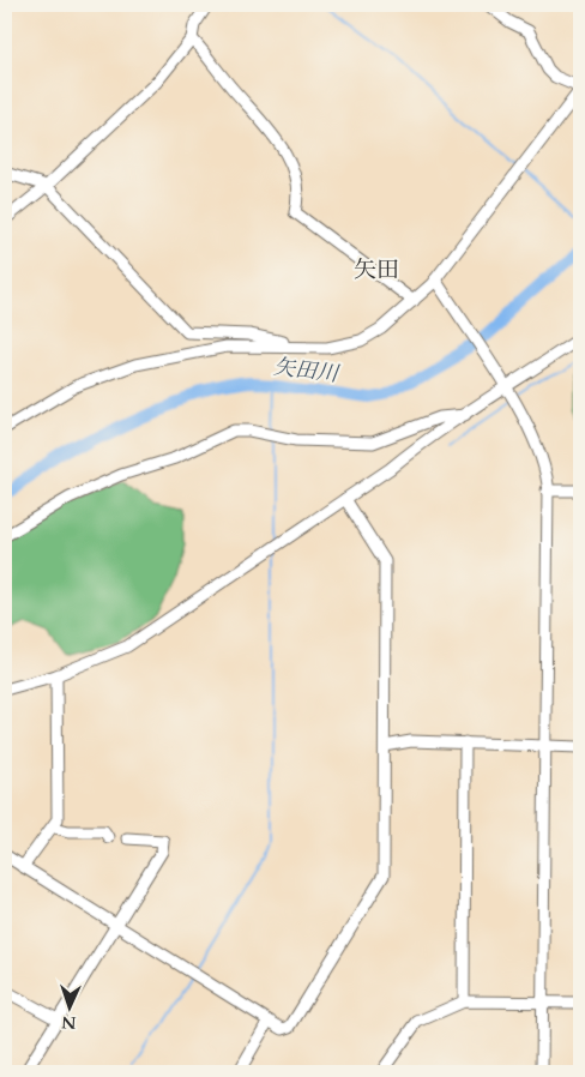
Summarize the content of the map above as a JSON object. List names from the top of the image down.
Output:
{
  "districts": ["矢田"],
  "water": ["矢田川"],
  "north": "bottom"
}
